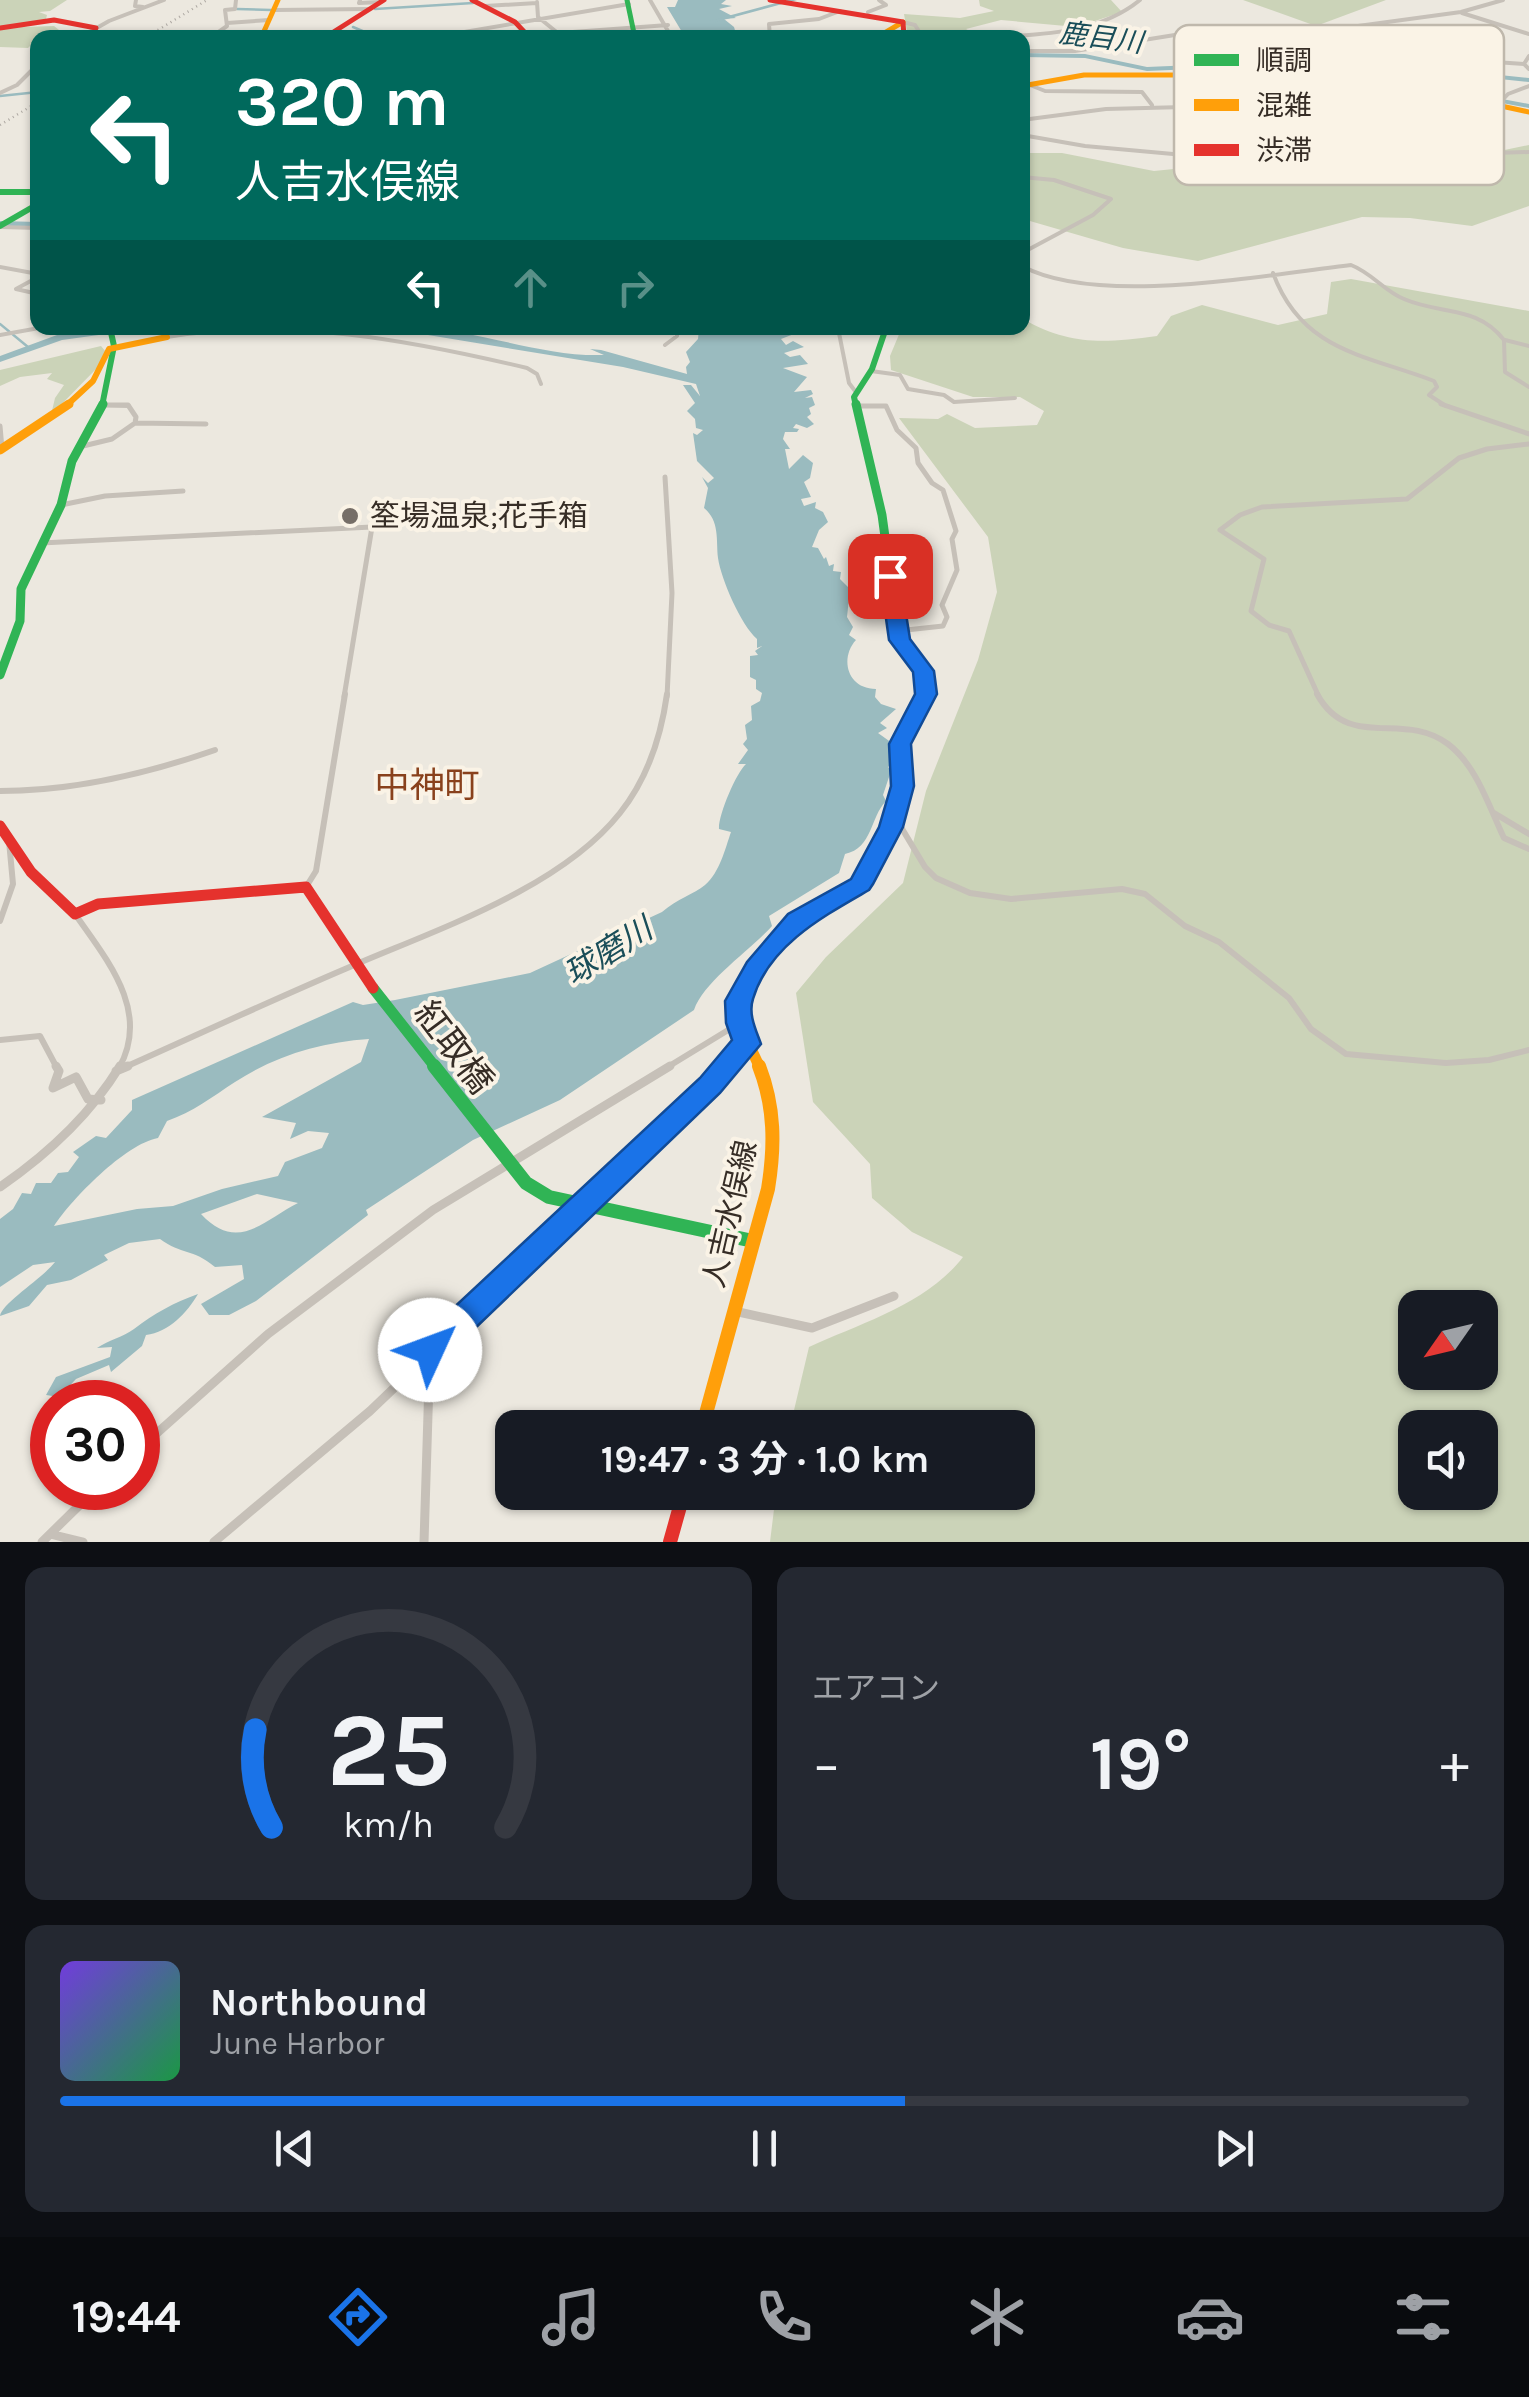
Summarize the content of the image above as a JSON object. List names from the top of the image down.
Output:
{
  "streets": {
    "main road": ["紅取橋", "人吉水俣線"]
  },
  "crossings": [
    ["紅取橋", "人吉水俣線"]
  ],
  "districts": ["中神町"],
  "water": ["鹿目川", "球磨川"],
  "places": ["筌場温泉;花手箱"],
  "legend": ["順調", "混雑", "渋滞"],
  "north": "bottom left",
  "page": {
    "turn": ["320 m", "人吉水俣線"],
    "limit": "30",
    "trip": "19:47 · 3 分 · 1.0 km",
    "tile": "エアコン",
    "heat": ["−", "19°", "+"],
    "song": ["Northbound", "June Harbor"],
    "tabs": "19:44",
    "gauge": ["25", "km/h"]
  }
}
